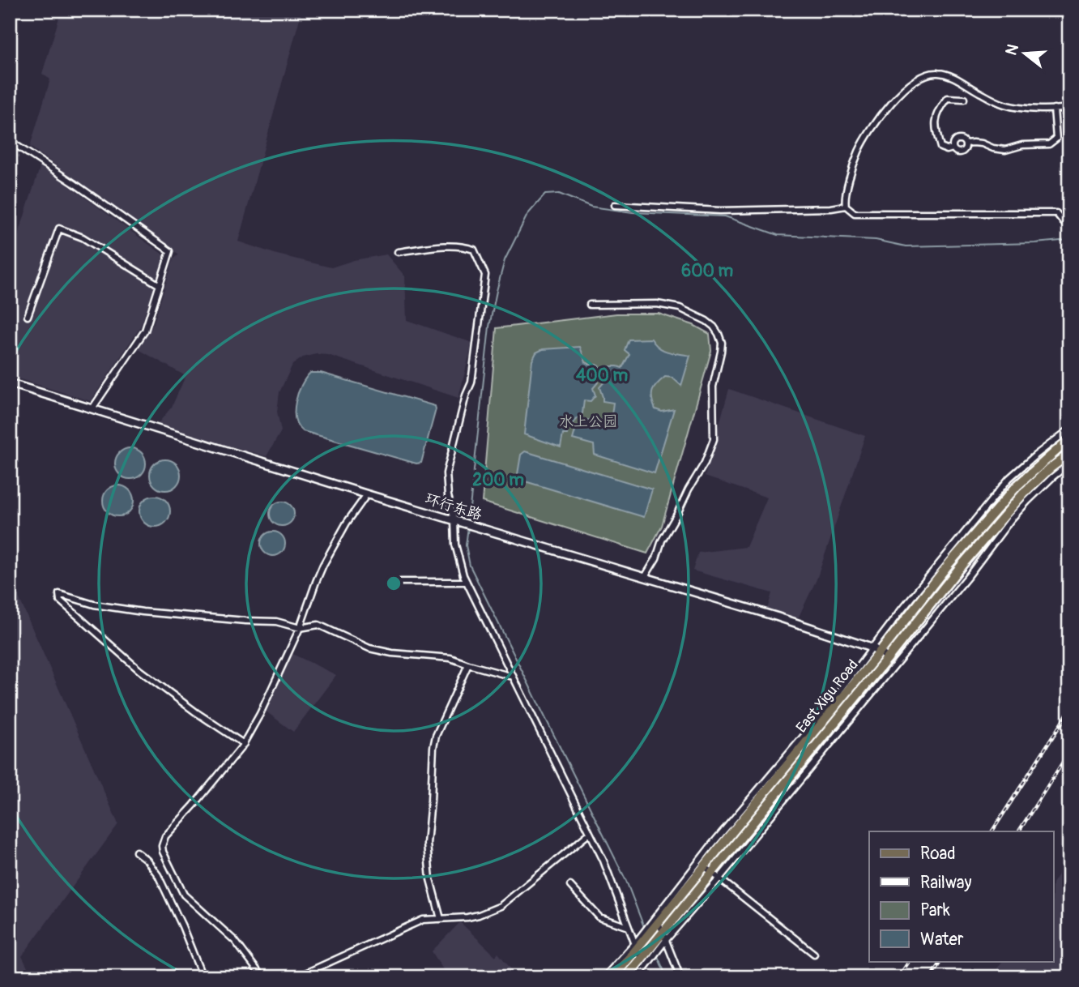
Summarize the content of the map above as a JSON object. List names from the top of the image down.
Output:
{
  "streets": {
    "main road": ["East Xigu Road"],
    "street": ["环行东路"]
  },
  "crossings": [
    ["环行东路", "East Xigu Road"]
  ],
  "parks": ["水上公园"],
  "legend": [
    "Road",
    "Railway",
    "Park",
    "Water"
  ],
  "north": "left",
  "rings": ["600 m", "400 m", "200 m"]
}
